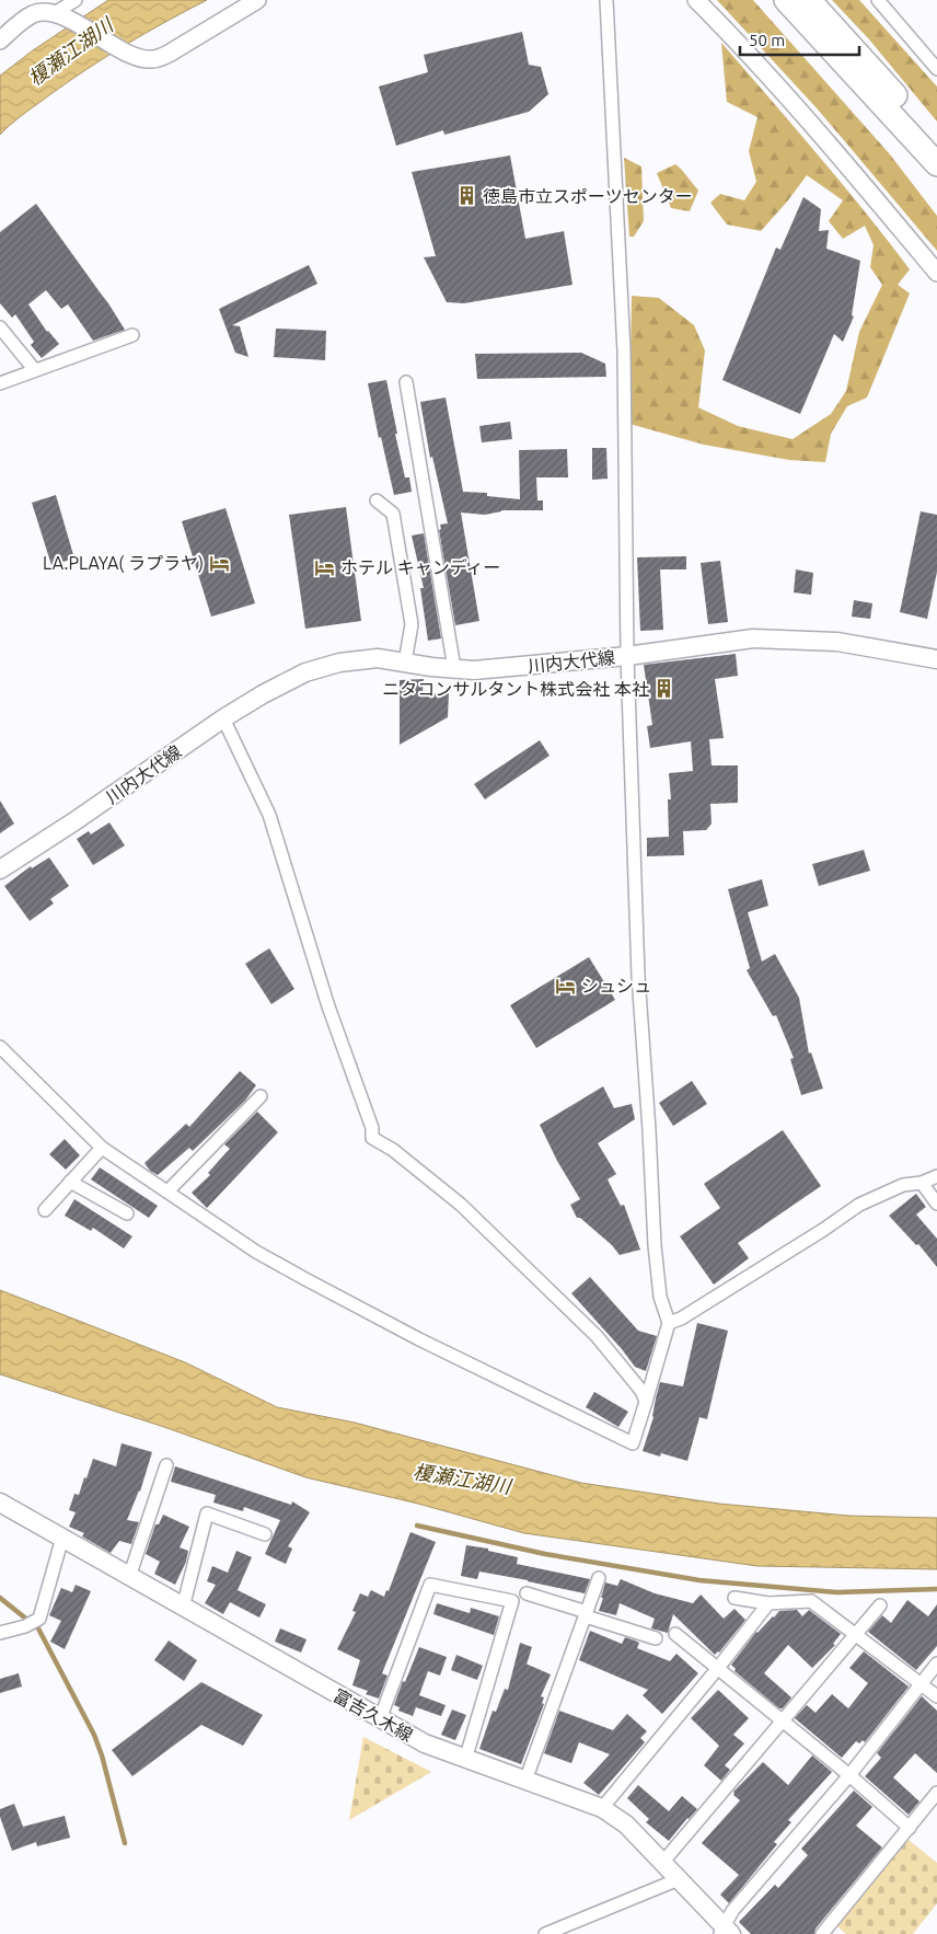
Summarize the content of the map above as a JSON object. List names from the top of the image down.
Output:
{
  "streets": {
    "main road": ["川内大代線", "富吉久木線"]
  },
  "water": ["榎瀬江湖川"],
  "places": {
    "building": ["徳島市立スポーツセンター", "ニタコンサルタント株式会社 本社"],
    "hotel": ["LA.PLAYA( ラプラヤ)", "ホテル キャンディー", "シュシュ"]
  },
  "scale_bar": "50 m"
}
